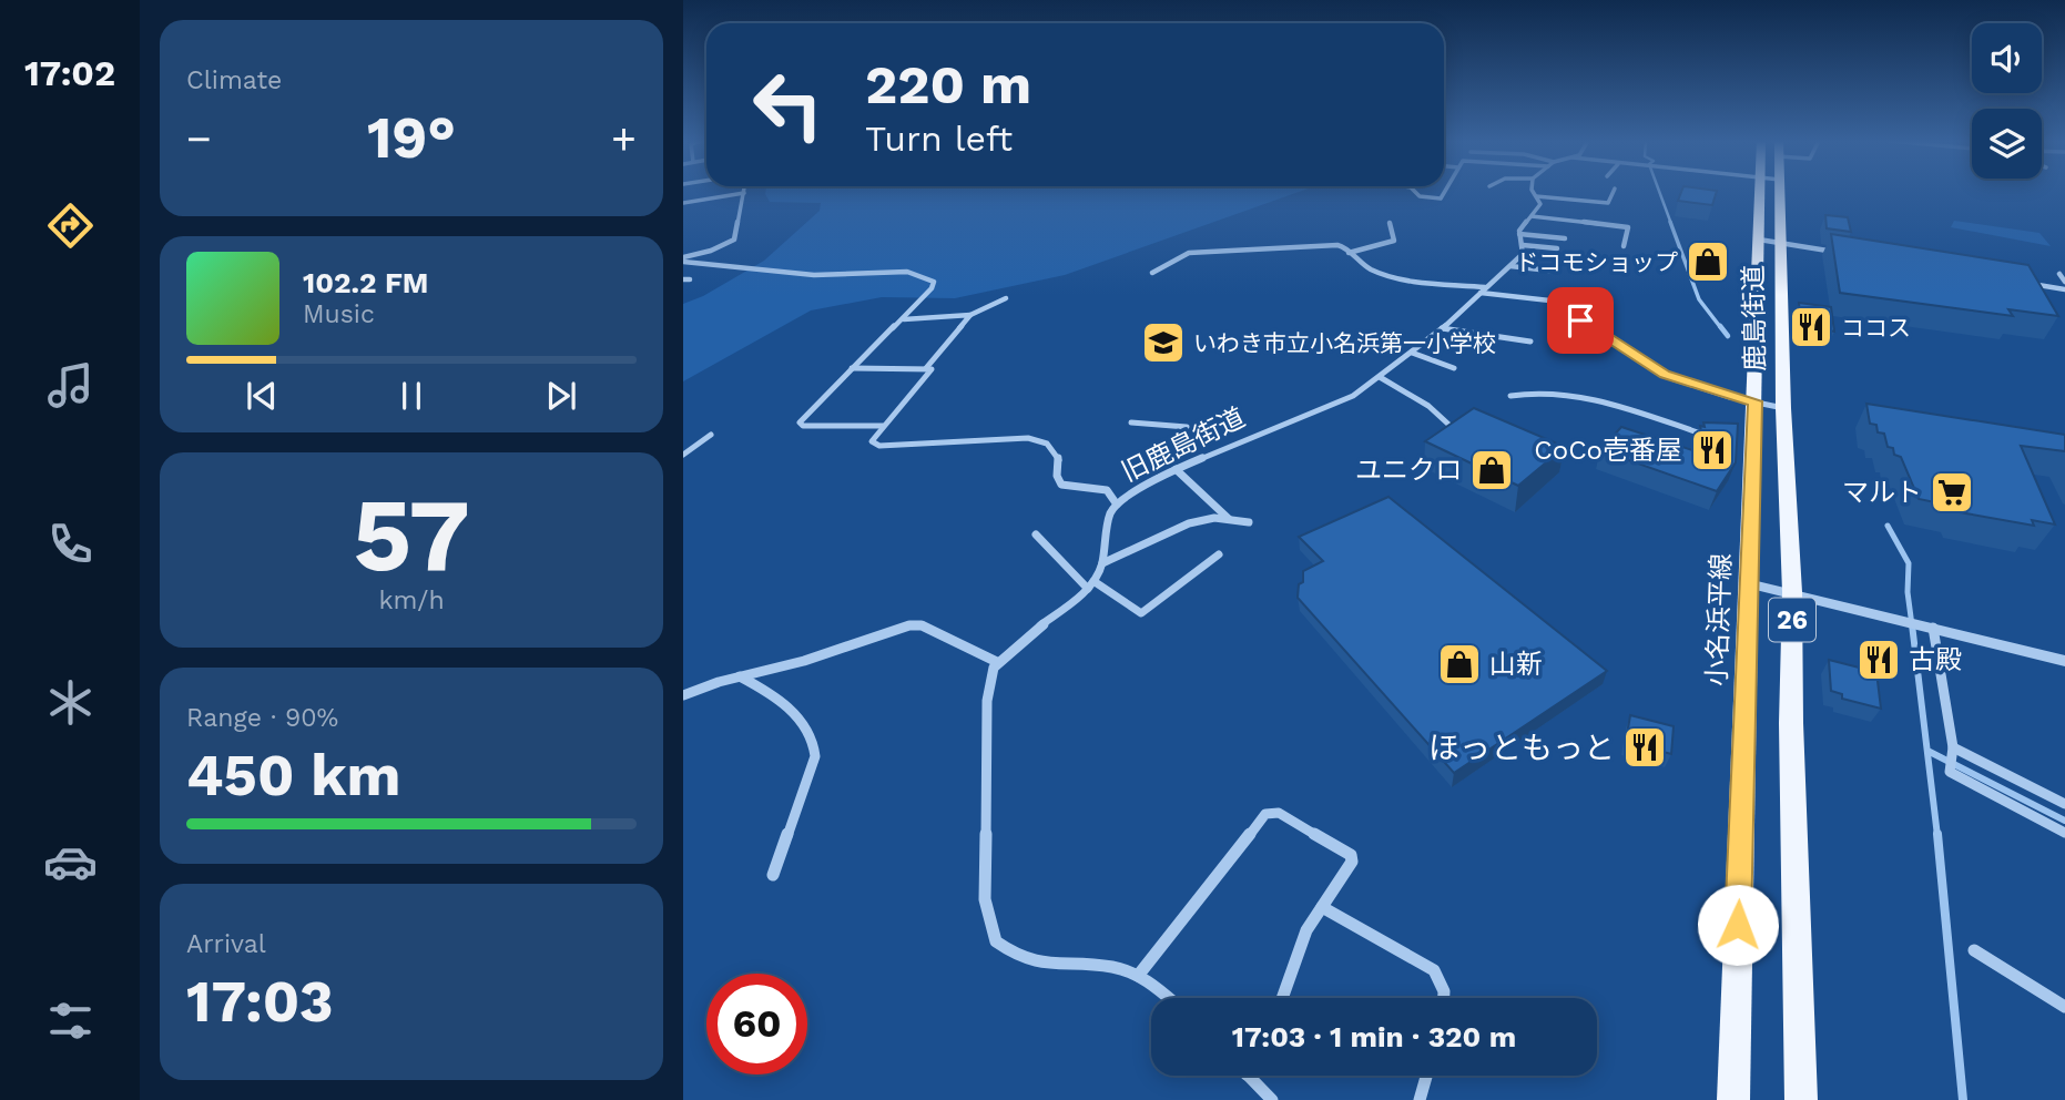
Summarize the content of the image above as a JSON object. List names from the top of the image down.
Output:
{
  "streets": {
    "main road": ["鹿島街道", "小名浜平線", "26"],
    "street": ["旧鹿島街道"]
  },
  "places": {
    "shop": ["ドコモショップ", "ユニクロ", "山新"],
    "restaurant": [
      "ココス",
      "CoCo壱番屋",
      "古殿",
      "ほっともっと"
    ],
    "school or university": ["いわき市立小名浜第一小学校"],
    "supermarket": ["マルト"]
  },
  "page": {
    "tabs": "17:02",
    "tile": [
      "Climate",
      ["57", "km/h"],
      ["Range · 90%", "450 km"],
      ["Arrival", "17:03"]
    ],
    "turn": ["220 m", "Turn left"],
    "heat": ["−", "19°", "+"],
    "song": ["102.2 FM", "Music"],
    "limit": "60",
    "trip": "17:03 · 1 min · 320 m"
  }
}
